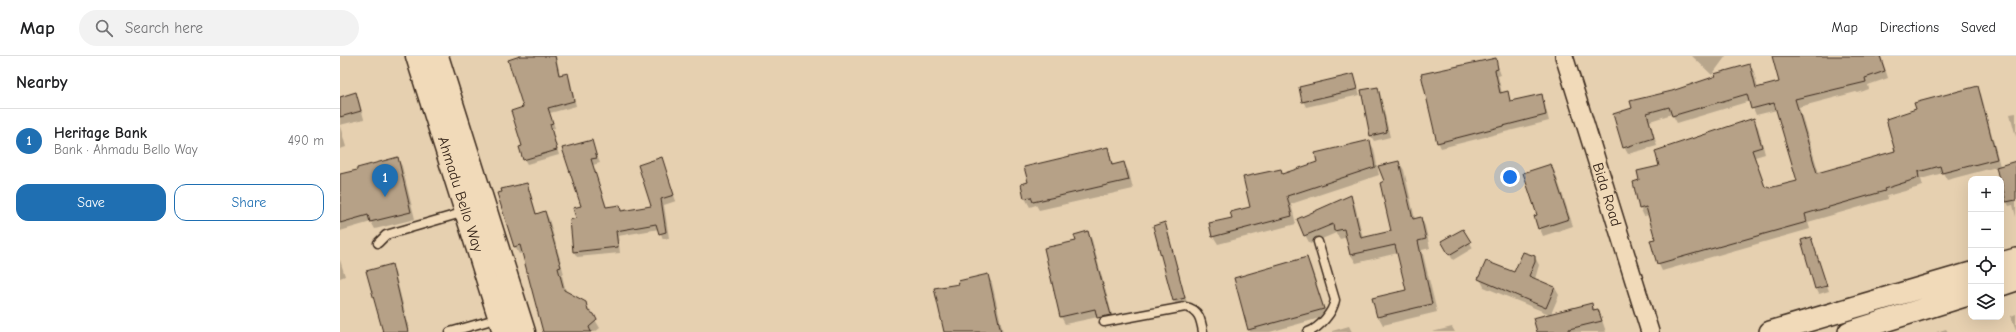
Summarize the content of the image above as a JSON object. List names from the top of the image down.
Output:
{
  "streets": {
    "main road": ["Ahmadu Bello Way"],
    "street": ["Bida Road"]
  },
  "page": {
    "header": "Map",
    "search": "Search here",
    "nav": ["Map", "Directions", "Saved"],
    "heading": "Nearby",
    "list": [
      {
        "mark": "1",
        "name": "Heritage Bank",
        "note": "Bank · Ahmadu Bello Way",
        "value": "490 m"
      }
    ],
    "pins": "1",
    "buttons": ["Save", "Share"],
    "map_buttons": ["+", "−"]
  }
}
